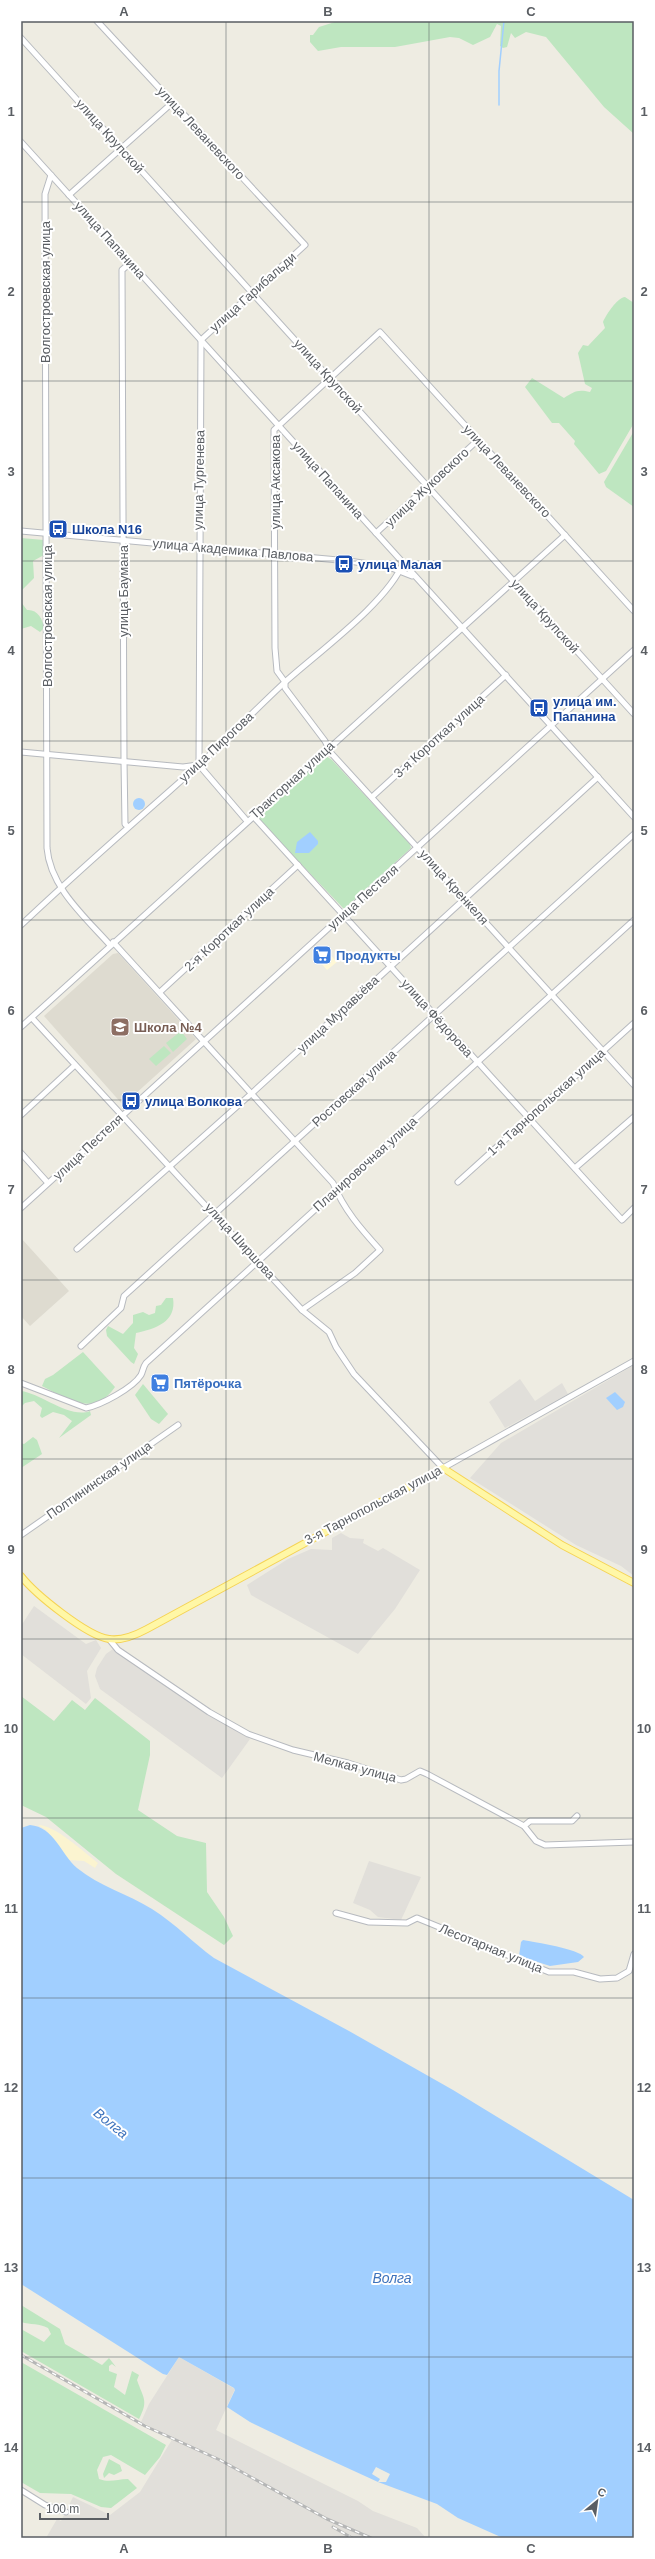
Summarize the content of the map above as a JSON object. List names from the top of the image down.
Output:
{
  "streets": {
    "main road": ["3-я Тарнопольская улица"],
    "street": [
      "улица Леваневского",
      "улица Крупской",
      "улица Папанина",
      "Волгостроевская улица",
      "улица Гарибальди",
      "улица Тургенева",
      "улица Аксакова",
      "улица Жуковского",
      "улица Академика Павлова",
      "улица Баумана",
      "3-я Короткая улица",
      "улица Пирогова",
      "Тракторная улица",
      "улица Кренкеля",
      "улица Пестеля",
      "2-я Короткая улица",
      "улица Муравьёва",
      "улица Фёдорова",
      "Ростовская улица",
      "1-я Тарнопольская улица",
      "Планировочная улица",
      "улица Ширшова",
      "Полтининская улица",
      "Мелкая улица",
      "Лесотарная улица"
    ]
  },
  "crossings": [
    ["улица Леваневского", "улица Крупской"],
    ["улица Леваневского", "улица Гарибальди"],
    ["улица Леваневского", "улица Жуковского"],
    ["улица Леваневского", "Тракторная улица"],
    ["улица Крупской", "улица Гарибальди"],
    ["улица Крупской", "улица Жуковского"],
    ["улица Крупской", "Тракторная улица"],
    ["улица Крупской", "улица Пестеля"],
    ["улица Папанина", "Волгостроевская улица"],
    ["улица Папанина", "улица Гарибальди"],
    ["улица Папанина", "улица Тургенева"],
    ["улица Папанина", "улица Аксакова"],
    ["улица Папанина", "улица Жуковского"],
    ["улица Папанина", "улица Академика Павлова"],
    ["улица Папанина", "улица Баумана"],
    ["улица Папанина", "3-я Короткая улица"],
    ["улица Папанина", "улица Пирогова"],
    ["улица Папанина", "Тракторная улица"],
    ["улица Папанина", "улица Пестеля"],
    ["улица Папанина", "улица Муравьёва"],
    ["Волгостроевская улица", "улица Академика Павлова"],
    ["Волгостроевская улица", "улица Пирогова"],
    ["улица Гарибальди", "улица Тургенева"],
    ["улица Тургенева", "улица Академика Павлова"],
    ["улица Тургенева", "улица Пирогова"],
    ["улица Аксакова", "улица Академика Павлова"],
    ["улица Аксакова", "улица Пирогова"],
    ["улица Аксакова", "улица Кренкеля"],
    ["улица Академика Павлова", "улица Баумана"],
    ["улица Академика Павлова", "улица Пирогова"],
    ["улица Баумана", "улица Пирогова"],
    ["3-я Короткая улица", "улица Кренкеля"],
    ["улица Пирогова", "улица Кренкеля"],
    ["Тракторная улица", "улица Кренкеля"],
    ["Тракторная улица", "улица Фёдорова"],
    ["Тракторная улица", "улица Ширшова"],
    ["улица Кренкеля", "улица Пестеля"],
    ["улица Кренкеля", "улица Муравьёва"],
    ["улица Кренкеля", "Ростовская улица"],
    ["улица Кренкеля", "1-я Тарнопольская улица"],
    ["улица Кренкеля", "Планировочная улица"],
    ["улица Пестеля", "улица Фёдорова"],
    ["улица Пестеля", "улица Ширшова"],
    ["2-я Короткая улица", "улица Фёдорова"],
    ["улица Муравьёва", "улица Фёдорова"],
    ["улица Муравьёва", "улица Ширшова"],
    ["улица Фёдорова", "Ростовская улица"],
    ["улица Фёдорова", "1-я Тарнопольская улица"],
    ["улица Фёдорова", "Планировочная улица"],
    ["Ростовская улица", "улица Ширшова"],
    ["Планировочная улица", "улица Ширшова"],
    ["улица Ширшова", "3-я Тарнопольская улица"],
    ["3-я Тарнопольская улица", "Мелкая улица"]
  ],
  "water": ["Волга"],
  "places": {
    "bus stop": [
      "Школа N16",
      "улица Малая",
      "улица им. Папанина",
      "улица Волкова"
    ],
    "supermarket": ["Продукты", "Пятёрочка"],
    "school or university": ["Школа №4"]
  },
  "scale_bar": "100 m",
  "north": "top right",
  "grid": {
    "columns": ["A", "B", "C"],
    "rows": [
      "1",
      "2",
      "3",
      "4",
      "5",
      "6",
      "7",
      "8",
      "9",
      "10",
      "11",
      "12",
      "13",
      "14"
    ]
  }
}
